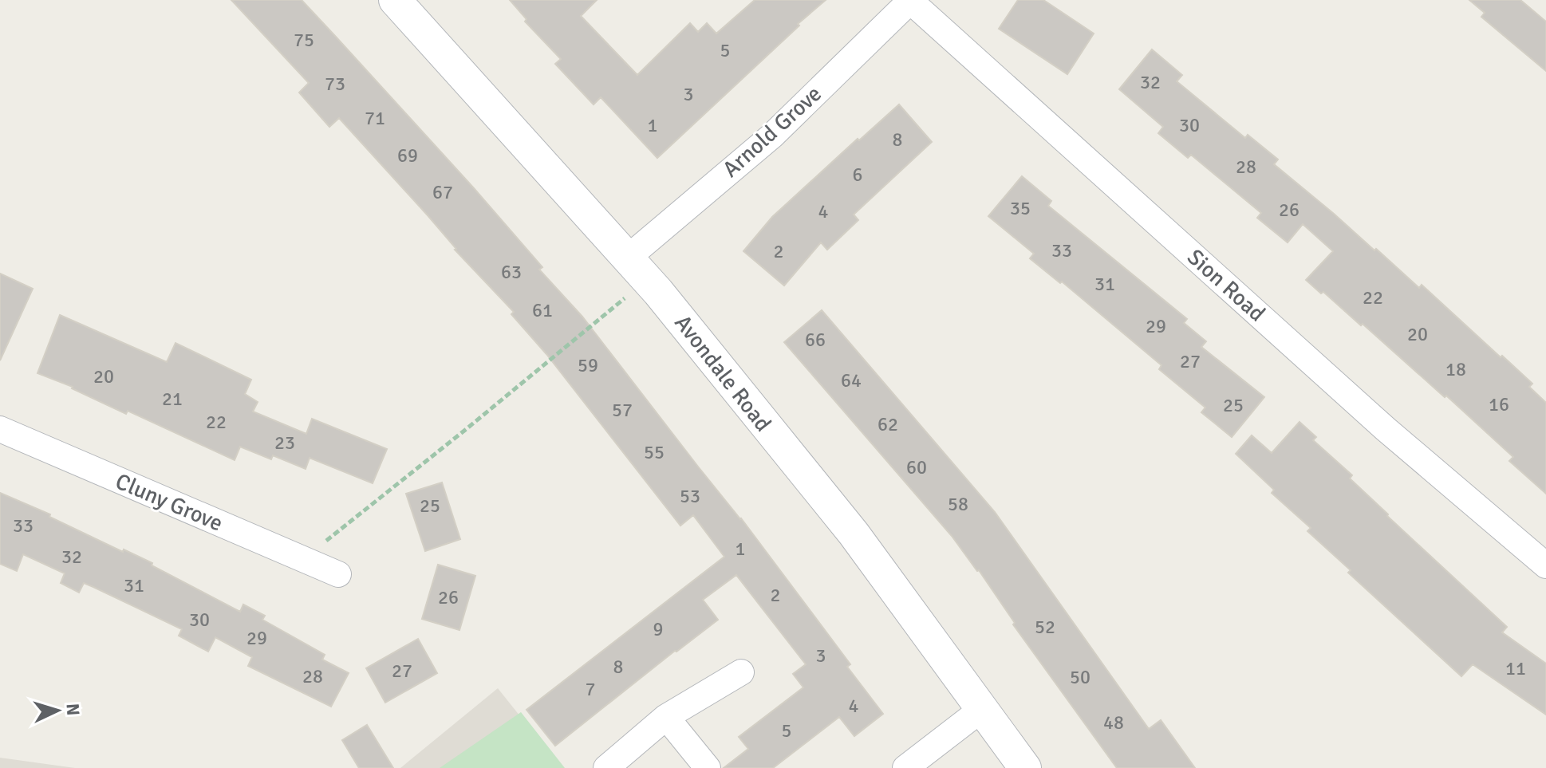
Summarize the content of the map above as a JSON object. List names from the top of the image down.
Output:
{
  "streets": {
    "street": [
      "Arnold Grove",
      "Sion Road",
      "Avondale Road",
      "Cluny Grove"
    ]
  },
  "crossings": [
    ["Arnold Grove", "Sion Road"],
    ["Arnold Grove", "Avondale Road"]
  ],
  "house_numbers": [
    "75",
    "5",
    "32",
    "73",
    "3",
    "71",
    "1",
    "30",
    "8",
    "69",
    "28",
    "6",
    "67",
    "35",
    "26",
    "4",
    "33",
    "2",
    "63",
    "31",
    "22",
    "61",
    "29",
    "20",
    "66",
    "27",
    "59",
    "18",
    "20",
    "64",
    "21",
    "16",
    "25",
    "57",
    "22",
    "62",
    "23",
    "55",
    "60",
    "53",
    "58",
    "25",
    "33",
    "1",
    "32",
    "31",
    "2",
    "26",
    "30",
    "52",
    "9",
    "29",
    "3",
    "8",
    "11",
    "27",
    "28",
    "50",
    "7",
    "4",
    "48",
    "5"
  ],
  "north": "right"
}
